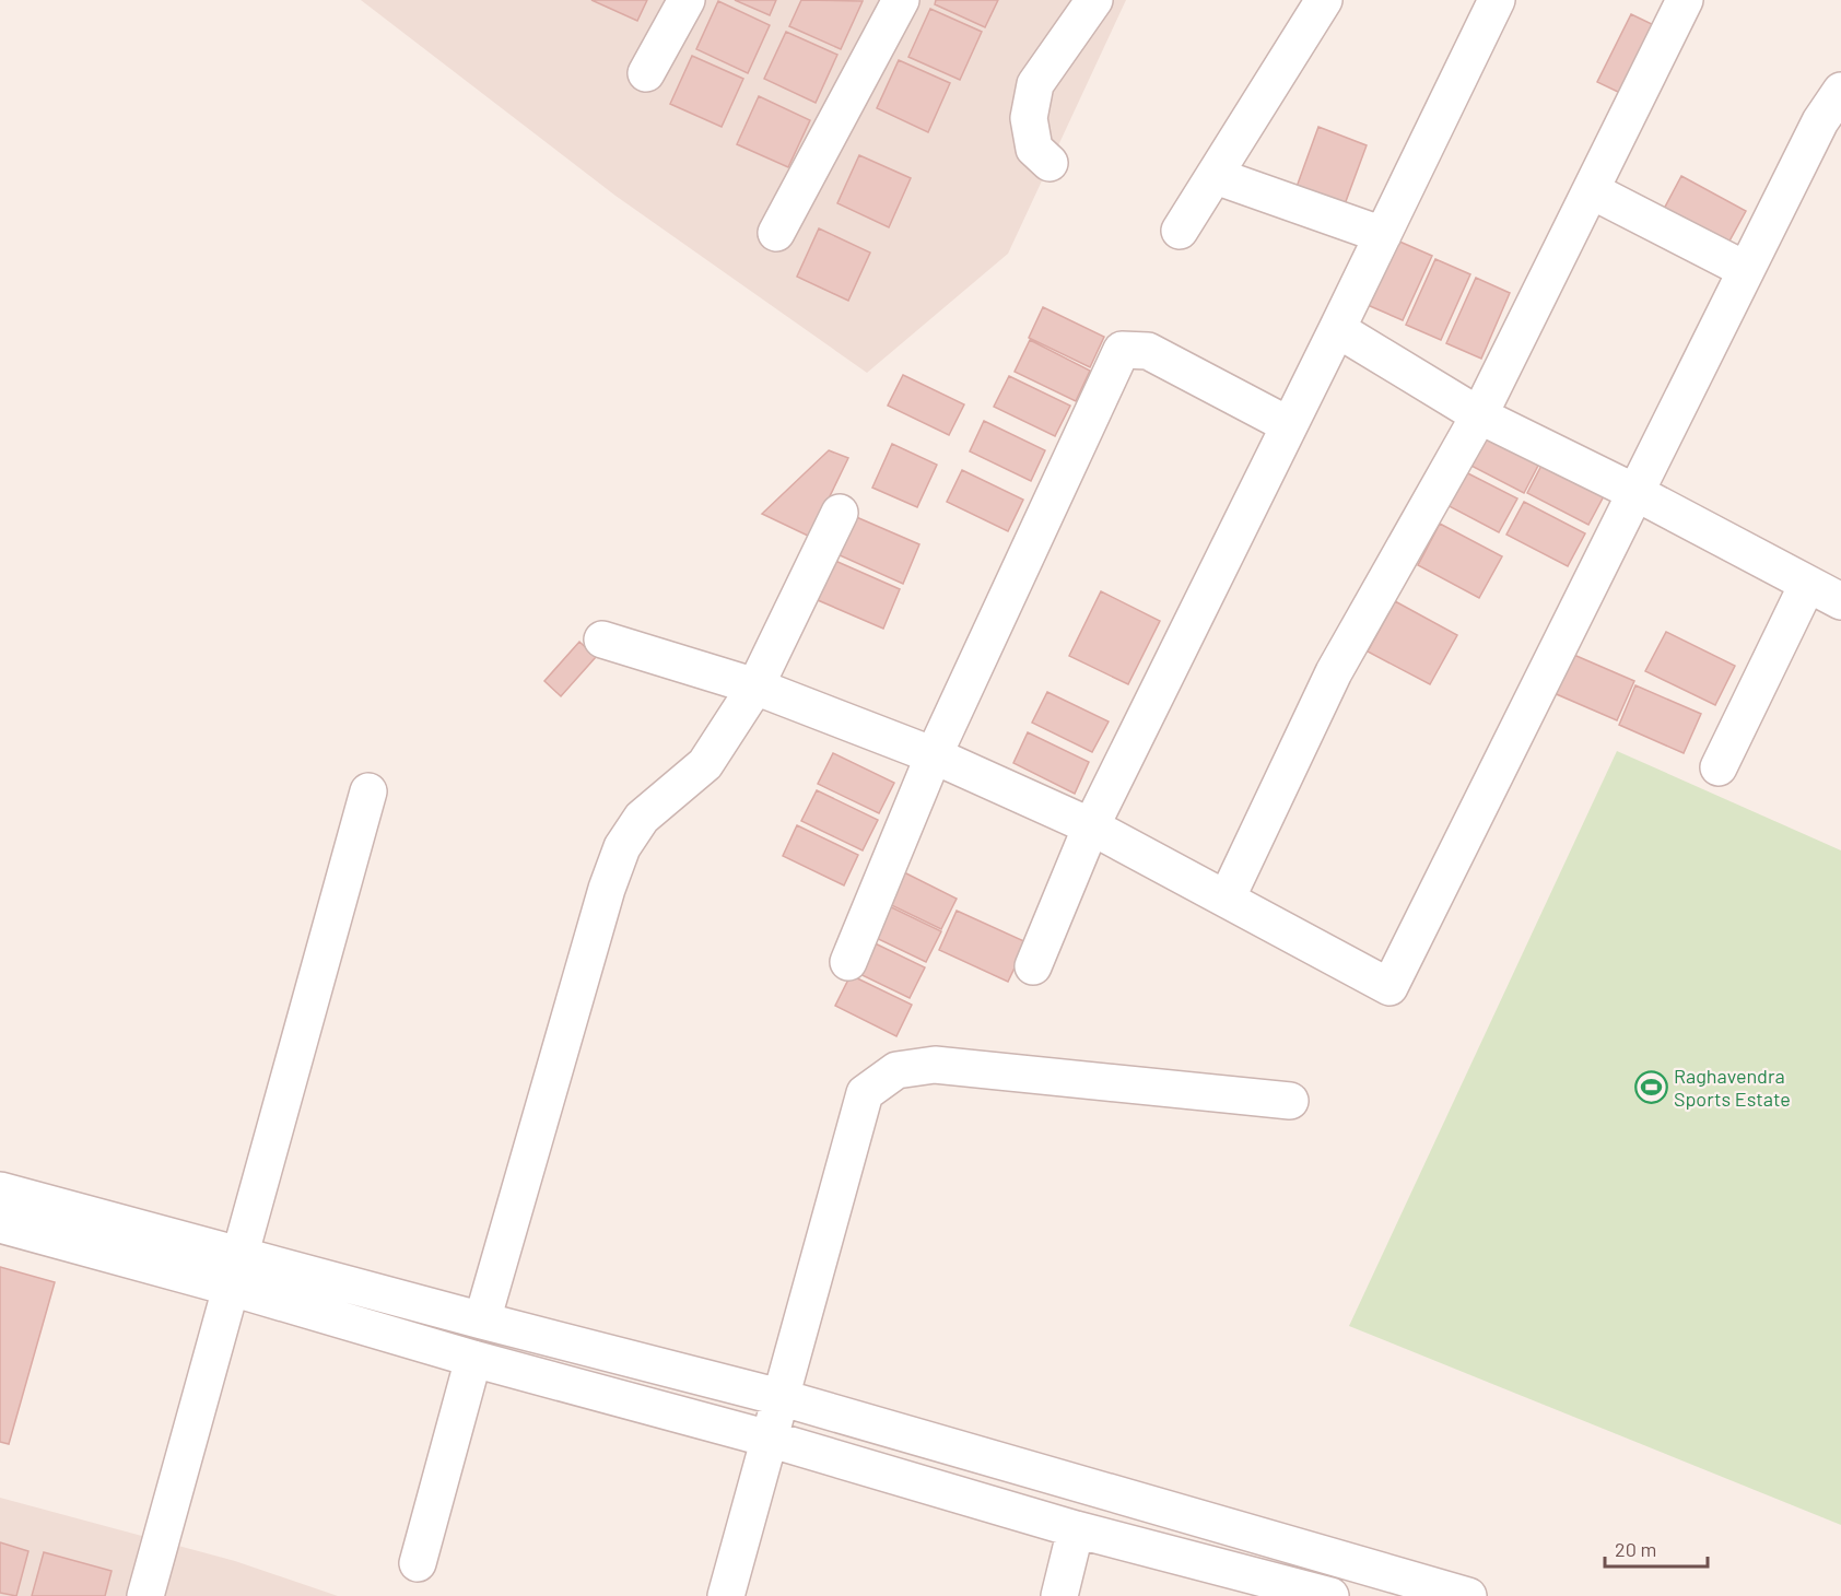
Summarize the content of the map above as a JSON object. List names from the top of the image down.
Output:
{
  "places": {
    "sports": ["Raghavendra Sports Estate"]
  },
  "scale_bar": "20 m"
}
